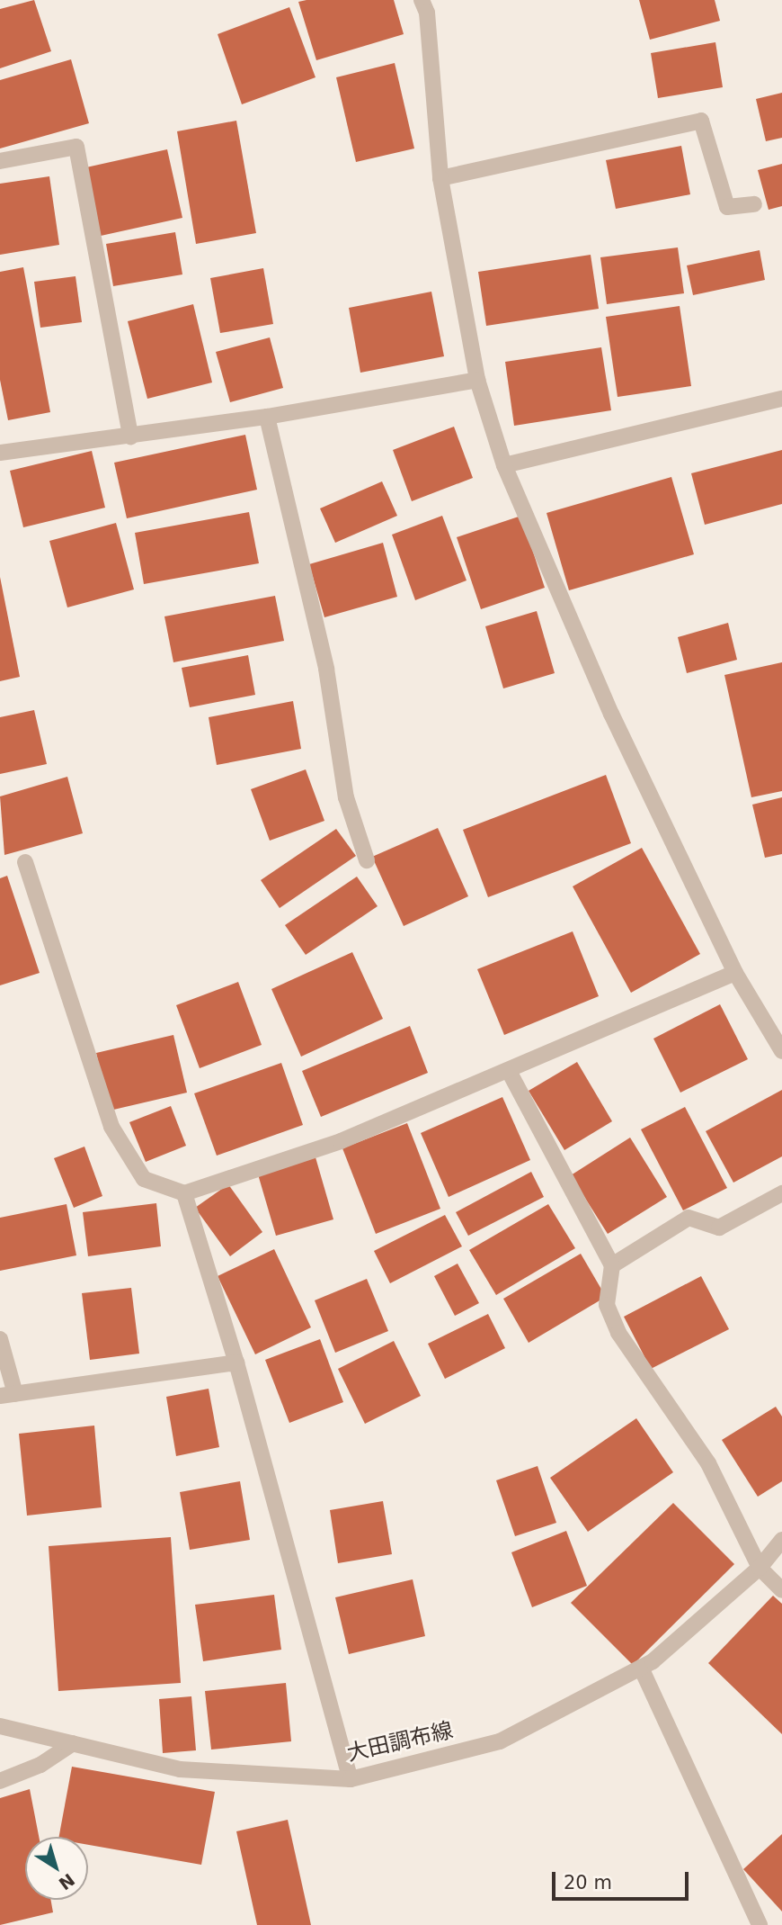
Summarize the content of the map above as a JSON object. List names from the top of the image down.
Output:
{
  "streets": {
    "street": ["大田調布線"]
  },
  "scale_bar": "20 m",
  "north": "bottom right"
}
